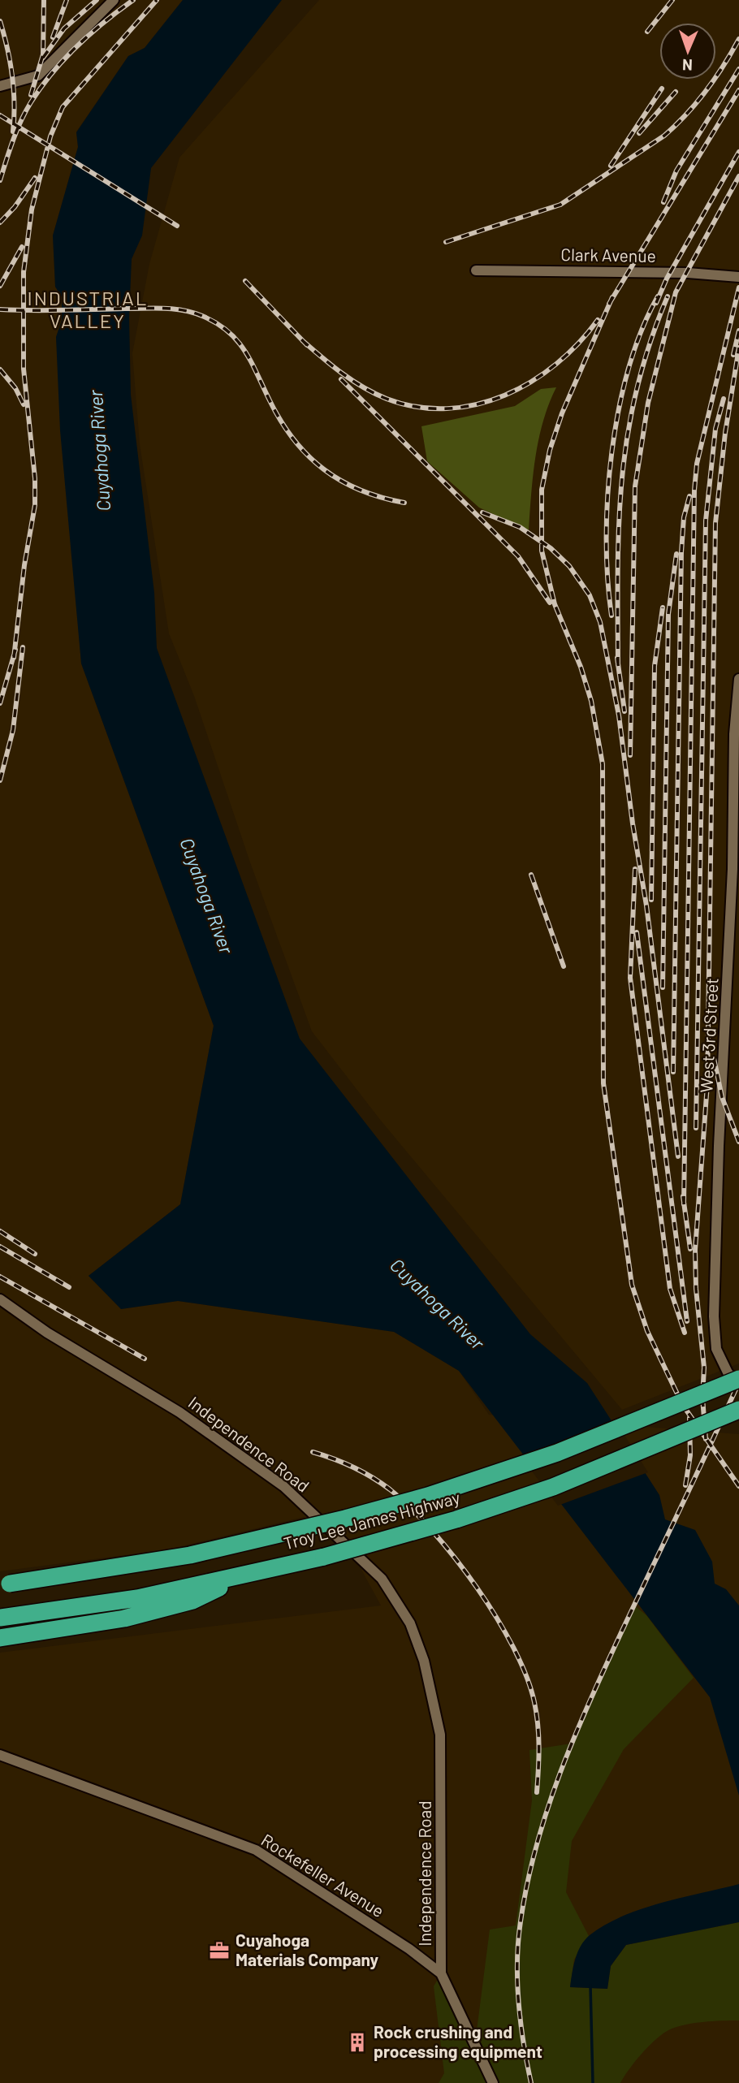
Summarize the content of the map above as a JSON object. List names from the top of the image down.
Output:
{
  "streets": {
    "highway": ["Troy Lee James Highway"],
    "street": [
      "Clark Avenue",
      "West 3rd Street",
      "Independence Road",
      "Rockefeller Avenue"
    ]
  },
  "crossings": [
    ["Independence Road", "Rockefeller Avenue"]
  ],
  "districts": ["INDUSTRIAL VALLEY"],
  "water": ["Cuyahoga River"],
  "places": {
    "office": ["Cuyahoga Materials Company"],
    "building": ["Rock crushing and processing equipment"]
  },
  "north": "bottom"
}
